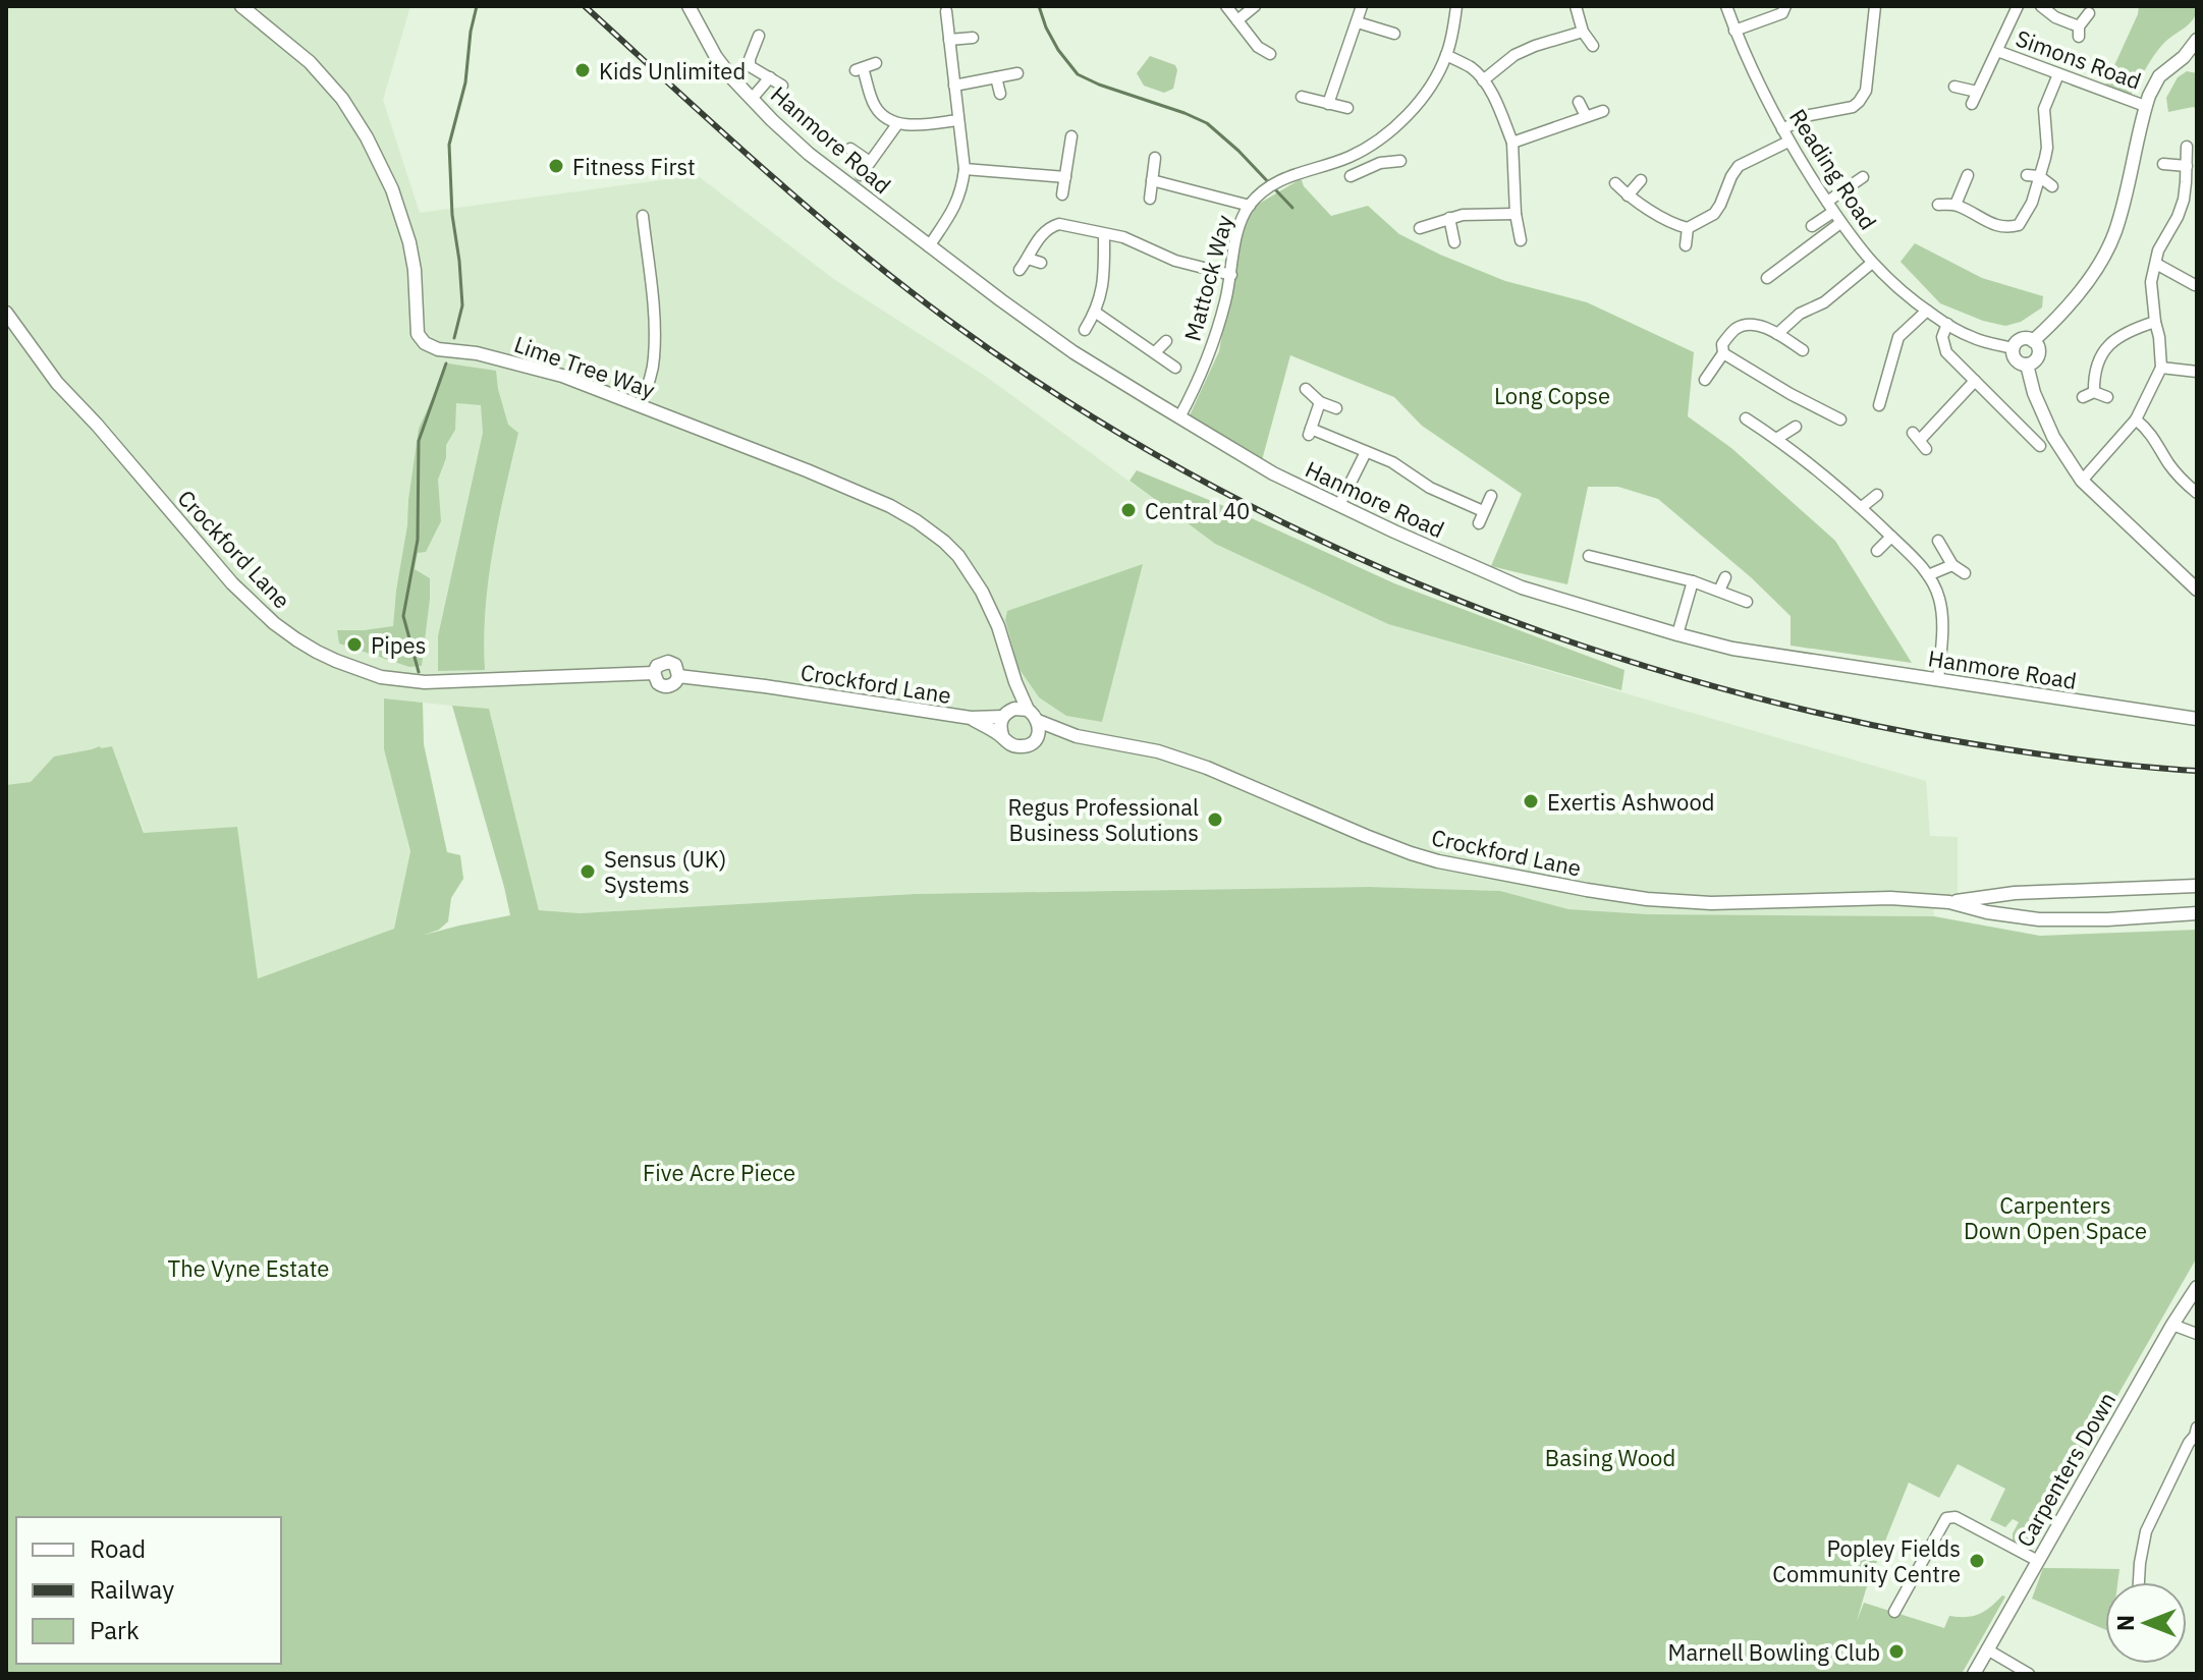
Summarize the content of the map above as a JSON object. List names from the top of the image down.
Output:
{
  "streets": {
    "street": [
      "Simons Road",
      "Hanmore Road",
      "Reading Road",
      "Mattock Way",
      "Lime Tree Way",
      "Crockford Lane",
      "Carpenters Down"
    ]
  },
  "crossings": [
    ["Hanmore Road", "Mattock Way"],
    ["Lime Tree Way", "Crockford Lane"]
  ],
  "parks": [
    "Long Copse",
    "Five Acre Piece",
    "Carpenters Down Open Space",
    "The Vyne Estate",
    "Basing Wood"
  ],
  "places": [
    "Kids Unlimited",
    "Fitness First",
    "Central 40",
    "Pipes",
    "Exertis Ashwood",
    "Regus Professional Business Solutions",
    "Sensus (UK) Systems",
    "Popley Fields Community Centre",
    "Marnell Bowling Club"
  ],
  "legend": ["Road", "Railway", "Park"],
  "north": "left"
}
